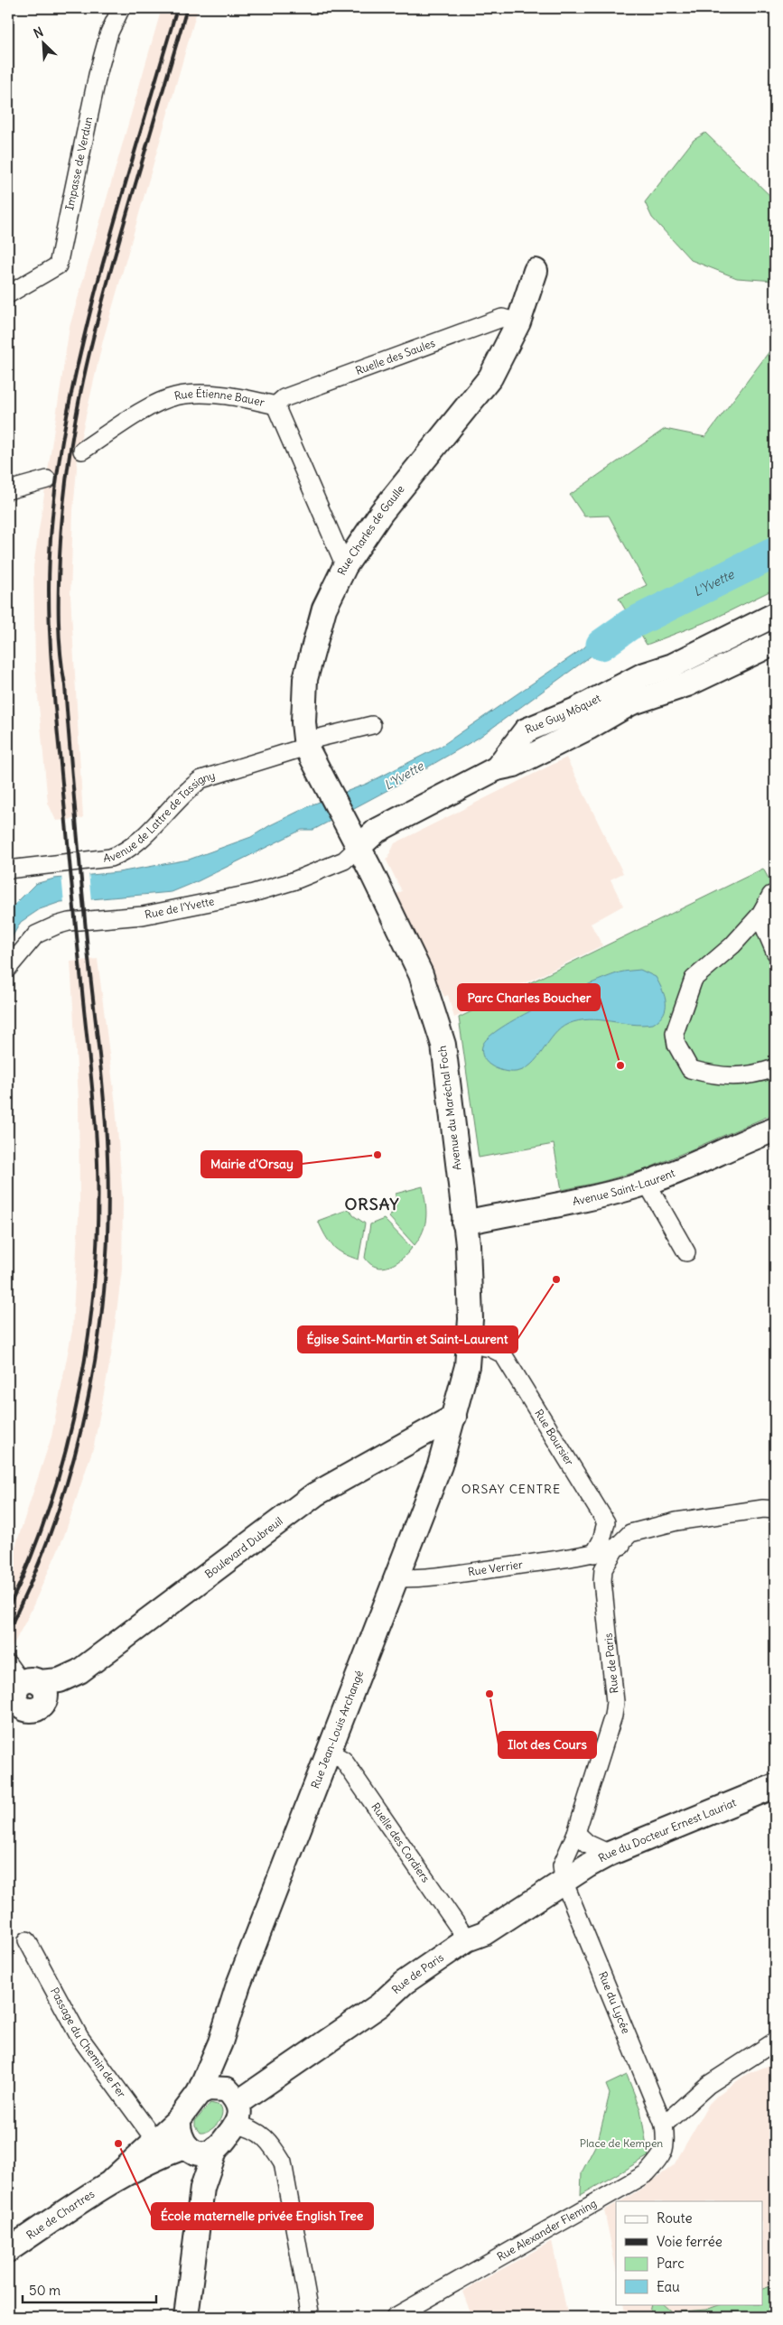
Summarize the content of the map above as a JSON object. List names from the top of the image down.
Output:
{
  "streets": {
    "main road": [
      "Rue Charles de Gaulle",
      "Rue Guy Môquet",
      "Avenue du Maréchal Foch",
      "Avenue Saint-Laurent",
      "Boulevard Dubreuil",
      "Rue de Paris",
      "Rue Jean-Louis Archangé",
      "Rue du Docteur Ernest Lauriat",
      "Rue de Chartres"
    ],
    "street": [
      "Impasse de Verdun",
      "Ruelle des Saules",
      "Rue Étienne Bauer",
      "Avenue de Lattre de Tassigny",
      "Rue de l'Yvette",
      "Rue Boursier",
      "Rue Verrier",
      "Ruelle des Cordiers",
      "Rue du Lycée",
      "Passage du Chemin de Fer",
      "Rue Alexander Fleming"
    ]
  },
  "crossings": [
    ["Ruelle des Saules", "Rue Étienne Bauer"],
    ["Ruelle des Saules", "Rue Charles de Gaulle"],
    ["Rue Étienne Bauer", "Rue Charles de Gaulle"],
    ["Rue Charles de Gaulle", "Avenue de Lattre de Tassigny"],
    ["Rue Charles de Gaulle", "Avenue du Maréchal Foch"],
    ["Rue Guy Môquet", "Rue de l'Yvette"],
    ["Rue Guy Môquet", "Avenue du Maréchal Foch"],
    ["Rue de l'Yvette", "Avenue du Maréchal Foch"],
    ["Avenue du Maréchal Foch", "Avenue Saint-Laurent"],
    ["Avenue du Maréchal Foch", "Rue Boursier"],
    ["Avenue du Maréchal Foch", "Boulevard Dubreuil"],
    ["Avenue du Maréchal Foch", "Rue Jean-Louis Archangé"],
    ["Boulevard Dubreuil", "Rue Jean-Louis Archangé"],
    ["Rue Verrier", "Rue de Paris"],
    ["Rue Verrier", "Rue Jean-Louis Archangé"],
    ["Rue de Paris", "Rue Jean-Louis Archangé"],
    ["Rue de Paris", "Rue du Docteur Ernest Lauriat"],
    ["Rue de Paris", "Ruelle des Cordiers"],
    ["Rue de Paris", "Rue du Lycée"],
    ["Rue de Paris", "Rue de Chartres"],
    ["Rue Jean-Louis Archangé", "Ruelle des Cordiers"],
    ["Rue Jean-Louis Archangé", "Rue de Chartres"],
    ["Rue du Docteur Ernest Lauriat", "Rue du Lycée"],
    ["Rue du Lycée", "Rue Alexander Fleming"],
    ["Passage du Chemin de Fer", "Rue de Chartres"]
  ],
  "districts": ["ORSAY", "ORSAY CENTRE"],
  "water": ["L'Yvette"],
  "parks": ["Place de Kempen"],
  "places": [
    "Parc Charles Boucher",
    "Mairie d'Orsay",
    "Église Saint-Martin et Saint-Laurent",
    "Ilot des Cours",
    "École maternelle privée English Tree"
  ],
  "legend": [
    "Route",
    "Voie ferrée",
    "Parc",
    "Eau"
  ],
  "scale_bar": "50 m",
  "north": "top left"
}
